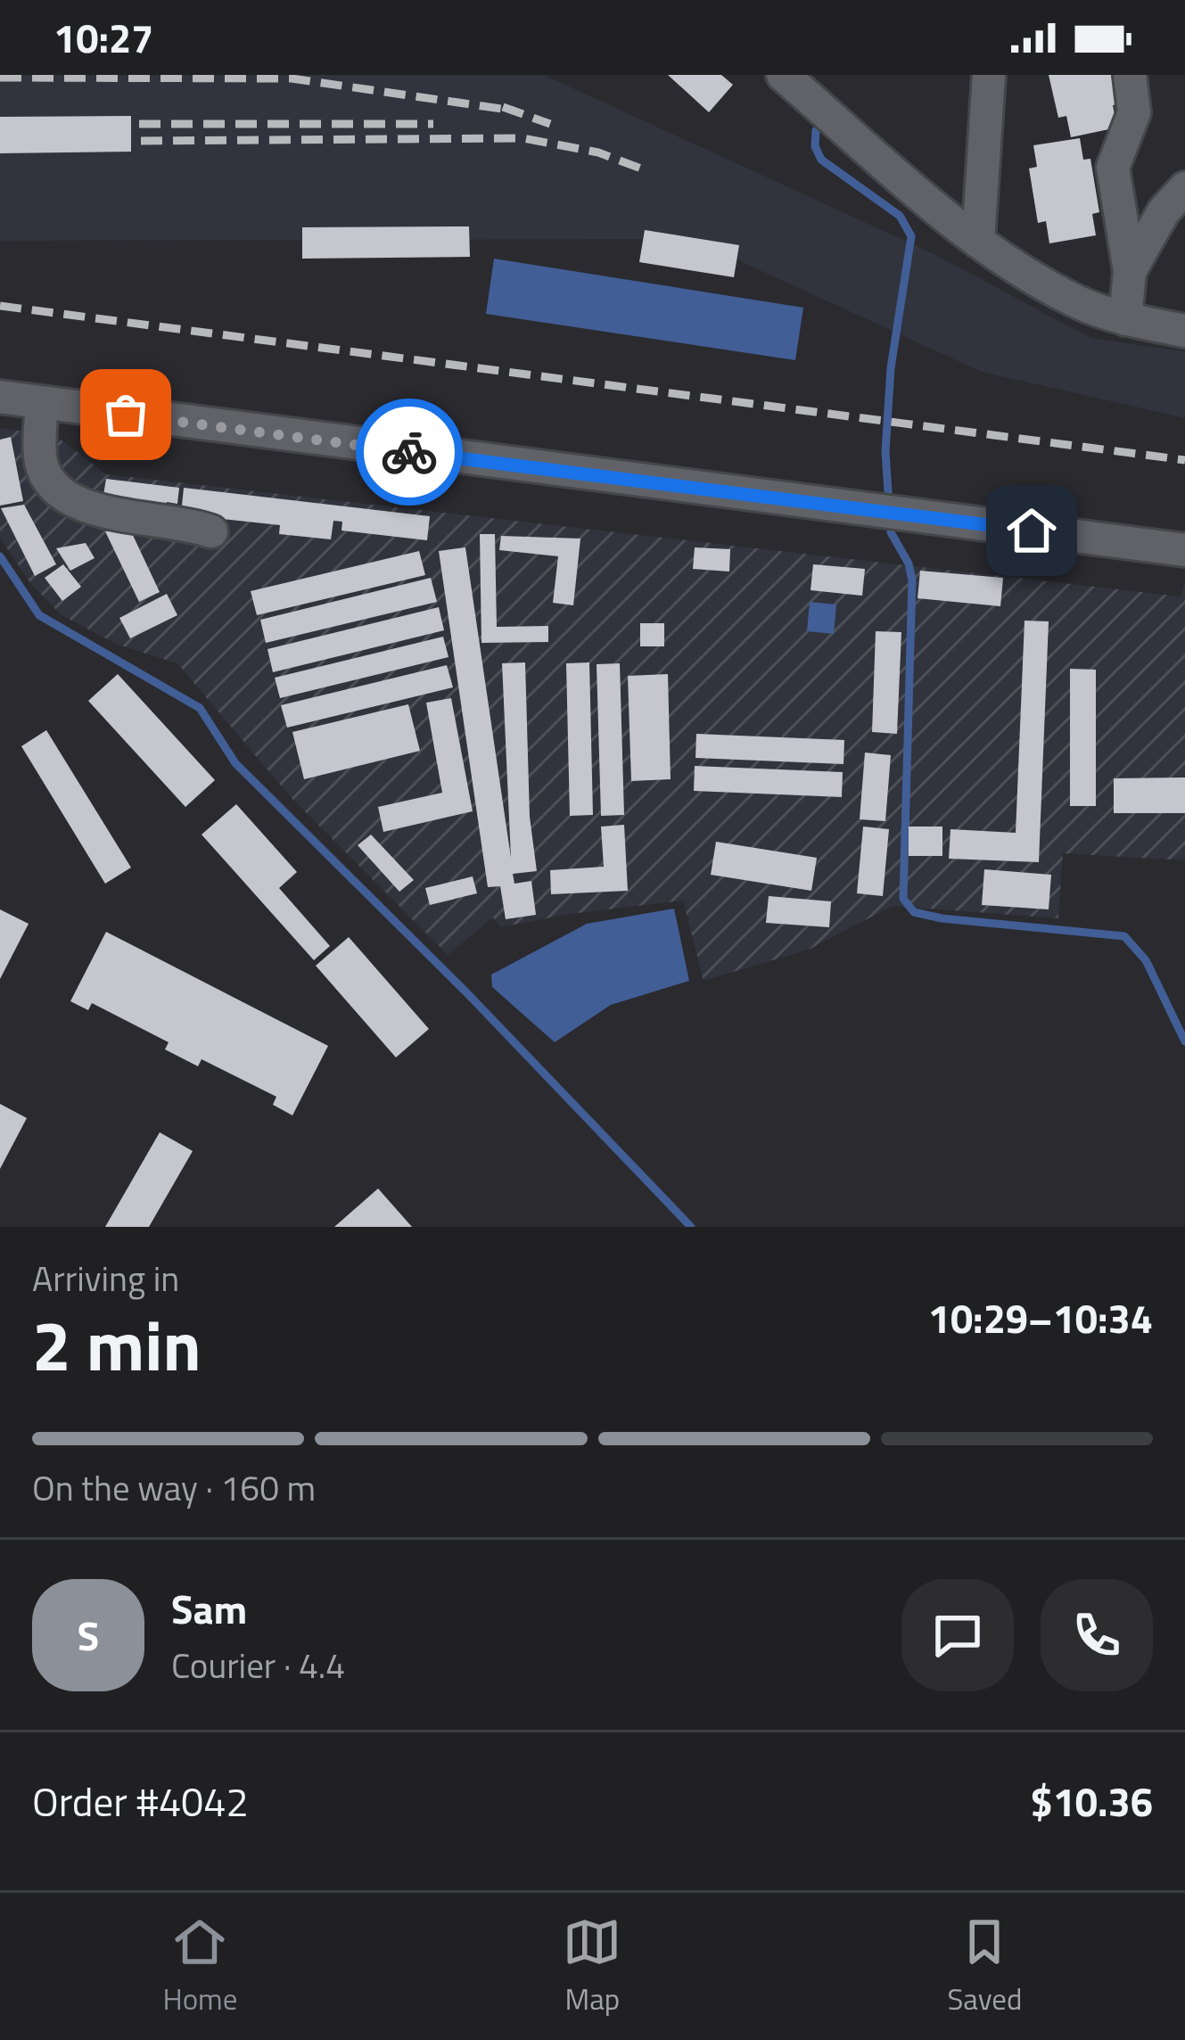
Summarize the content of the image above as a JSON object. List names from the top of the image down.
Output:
{
  "page": {
    "status": "10:27",
    "heading": ["2 min", "Arriving in", "10:29–10:34"],
    "panel": [
      "Sam",
      "Courier · 4.4",
      "Order #4042",
      "$10.36"
    ],
    "bar": "On the way · 160 m",
    "round": "S",
    "tabs": ["Home", "Map", "Saved"]
  }
}
